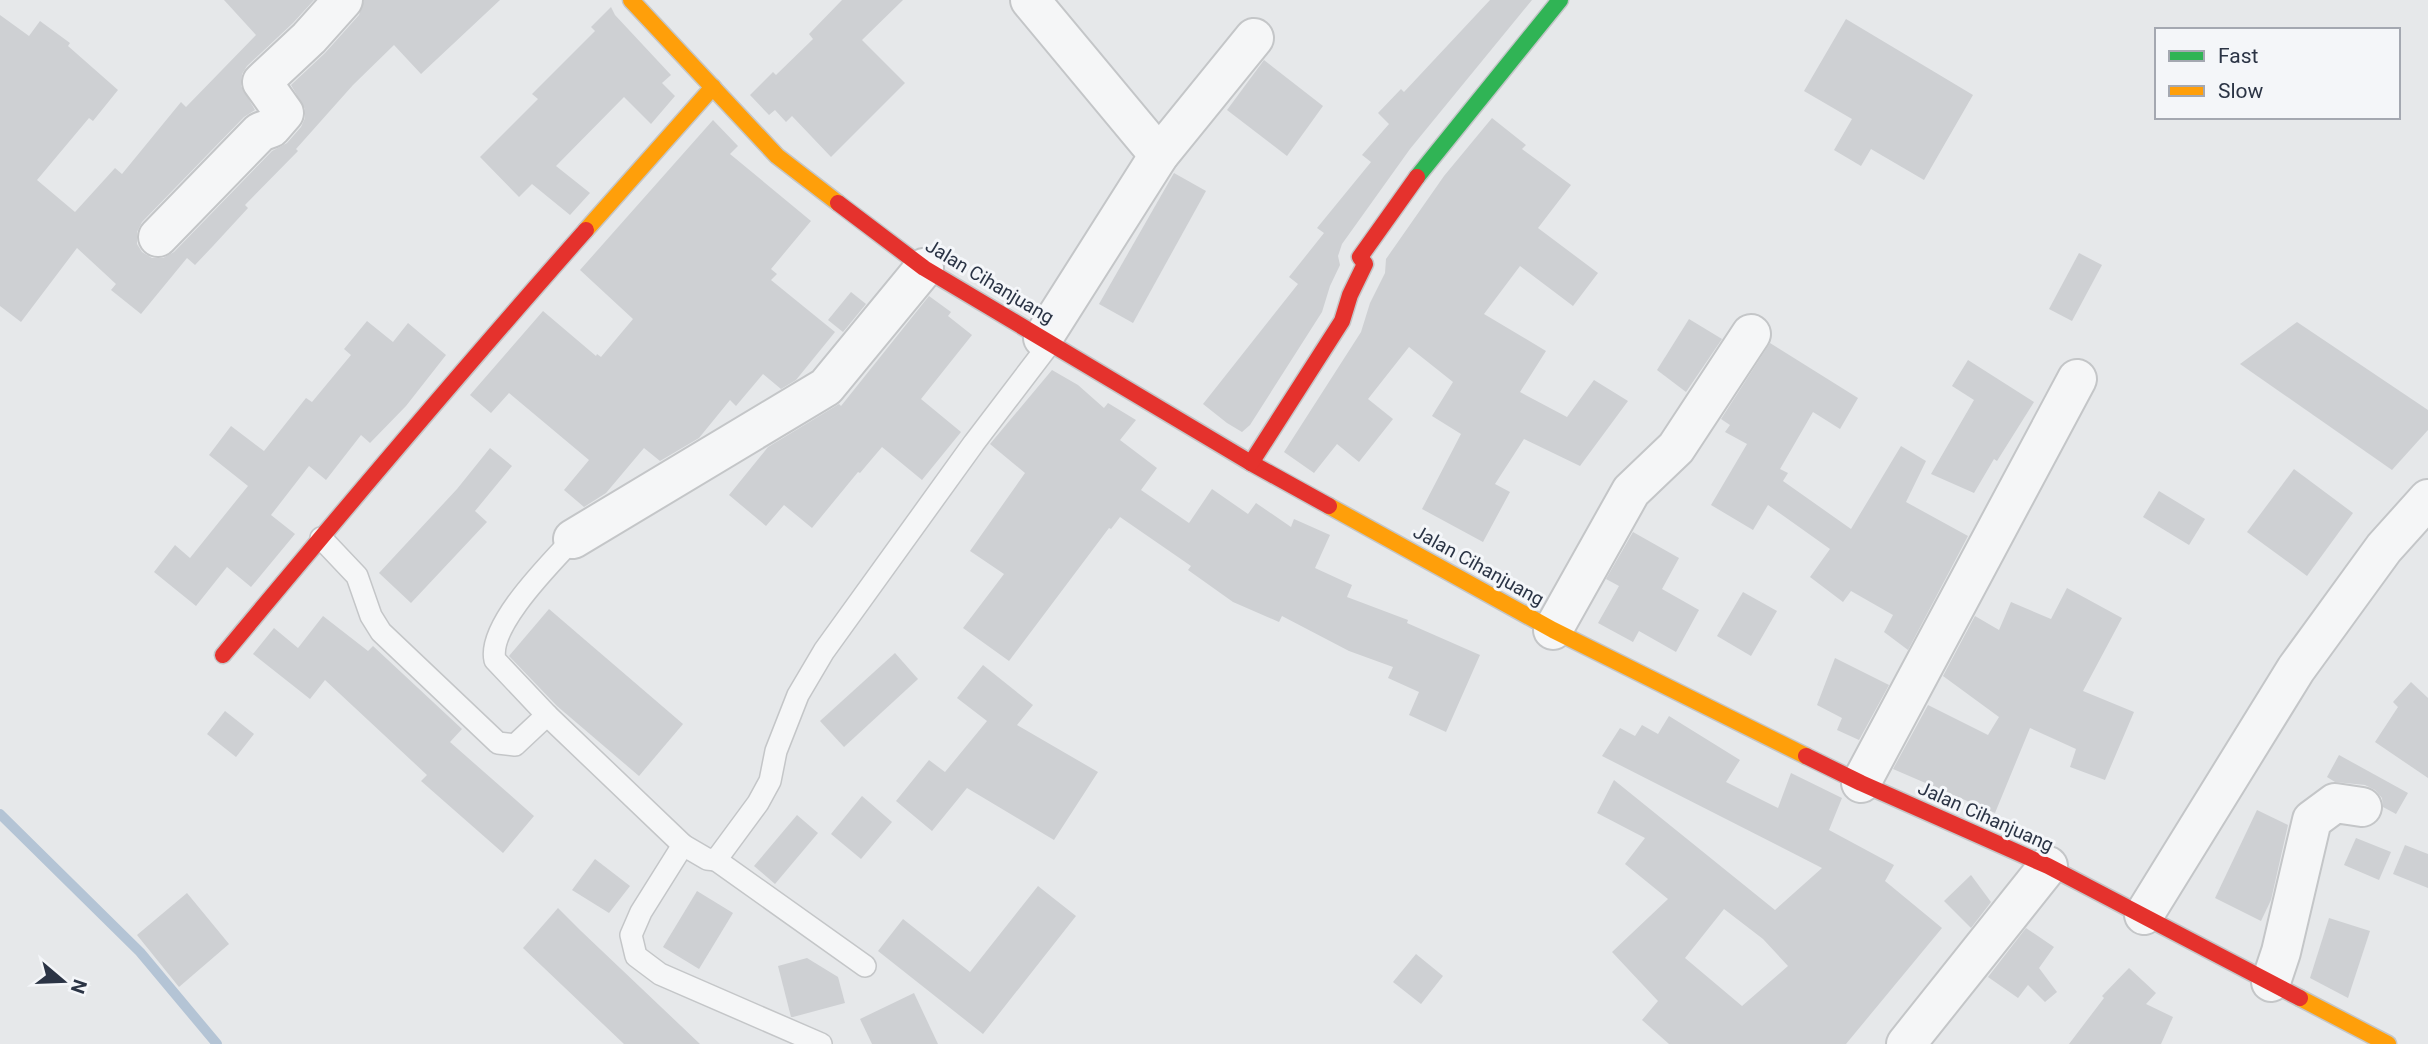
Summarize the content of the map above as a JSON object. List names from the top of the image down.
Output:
{
  "streets": {
    "main road": ["Jalan Cihanjuang"]
  },
  "legend": ["Fast", "Slow"],
  "north": "right"
}
